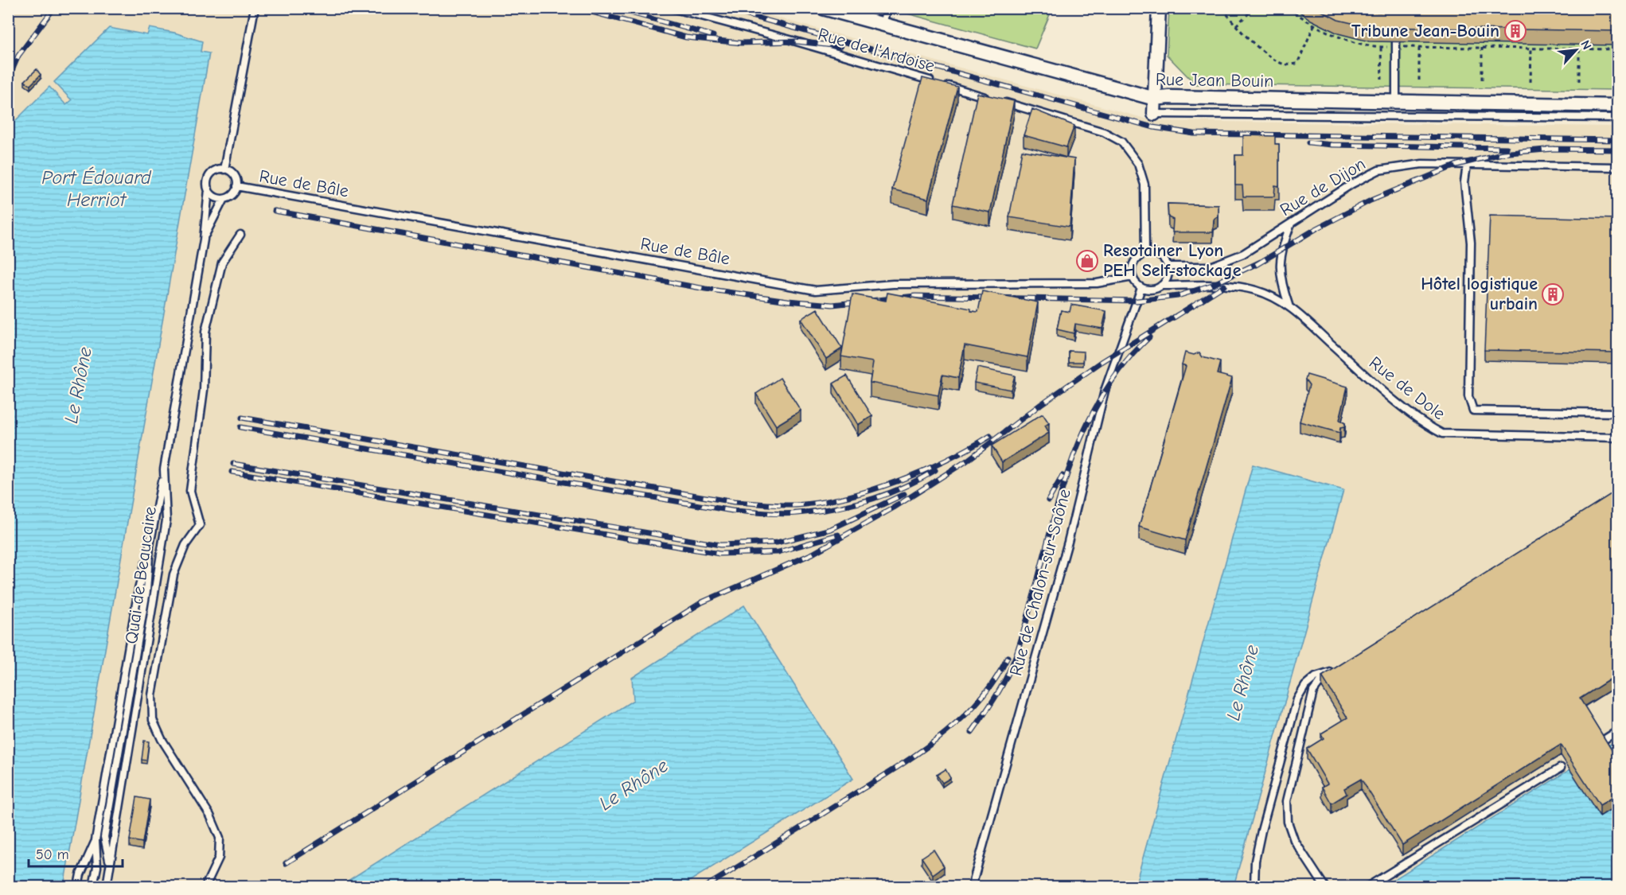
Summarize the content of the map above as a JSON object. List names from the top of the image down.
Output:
{
  "streets": {
    "street": ["Rue Jean Bouin"],
    "lane": [
      "Rue de l'Ardoise",
      "Rue de Bâle",
      "Rue de Dijon",
      "Rue de Dole",
      "Quai de Beaucaire",
      "Rue de Chalon-sur-Saône"
    ]
  },
  "crossings": [
    ["Rue de l'Ardoise", "Rue de Bâle"],
    ["Rue de l'Ardoise", "Rue de Dijon"],
    ["Rue de l'Ardoise", "Rue de Dole"],
    ["Rue de l'Ardoise", "Rue de Chalon-sur-Saône"],
    ["Rue de Bâle", "Rue de Dijon"],
    ["Rue de Bâle", "Rue de Dole"],
    ["Rue de Bâle", "Quai de Beaucaire"],
    ["Rue de Bâle", "Rue de Chalon-sur-Saône"],
    ["Rue de Dijon", "Rue de Dole"],
    ["Rue de Dijon", "Rue de Chalon-sur-Saône"],
    ["Rue de Dole", "Rue de Chalon-sur-Saône"]
  ],
  "water": ["Port Édouard Herriot", "Le Rhône"],
  "places": {
    "building": ["Tribune Jean-Bouin", "Hôtel logistique urbain"],
    "shop": ["Resotainer Lyon PEH Self-stockage"]
  },
  "scale_bar": "50 m",
  "north": "top right"
}
